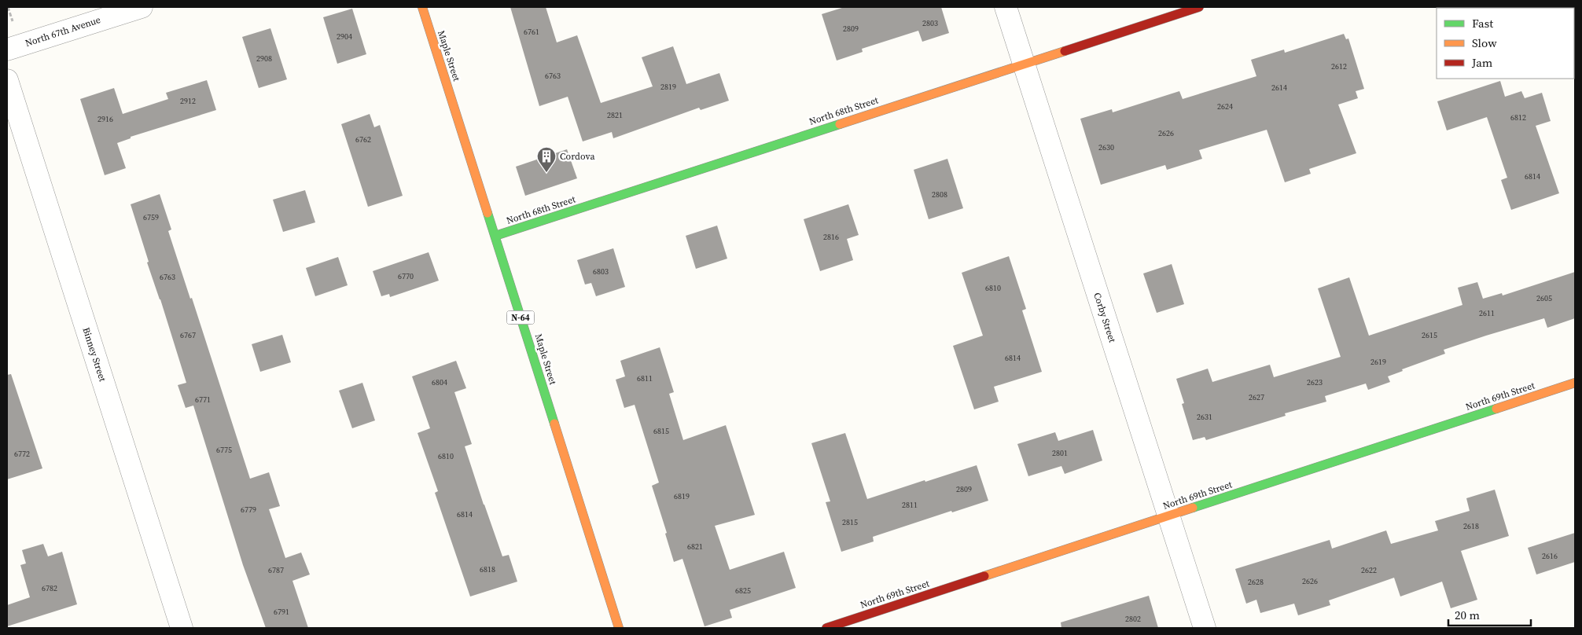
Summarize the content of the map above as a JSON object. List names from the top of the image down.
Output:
{
  "streets": {
    "street": [
      "North 67th Avenue",
      "Maple Street",
      "North 68th Street",
      "N-64",
      "Corby Street",
      "Binney Street",
      "North 69th Street"
    ]
  },
  "crossings": [
    ["Maple Street", "North 68th Street"],
    ["North 68th Street", "Corby Street"],
    ["Corby Street", "North 69th Street"]
  ],
  "places": {
    "building": ["Cordova"]
  },
  "house_numbers": [
    "2803",
    "2809",
    "6761",
    "2904",
    "2908",
    "2612",
    "6763",
    "2819",
    "2614",
    "2912",
    "2624",
    "2821",
    "6812",
    "2916",
    "2626",
    "6762",
    "2630",
    "6814",
    "2808",
    "6759",
    "2816",
    "6803",
    "6770",
    "6763",
    "6810",
    "2605",
    "2611",
    "6767",
    "2615",
    "6814",
    "2619",
    "6811",
    "6804",
    "2623",
    "2627",
    "6771",
    "2631",
    "6815",
    "6775",
    "2801",
    "6772",
    "6810",
    "2809",
    "6819",
    "2811",
    "6779",
    "6814",
    "2815",
    "2618",
    "6821",
    "2616",
    "6818",
    "6787",
    "2622",
    "2626",
    "2628",
    "6782",
    "6825",
    "6791",
    "2802"
  ],
  "legend": ["Fast", "Slow", "Jam"],
  "scale_bar": "20 m"
}
